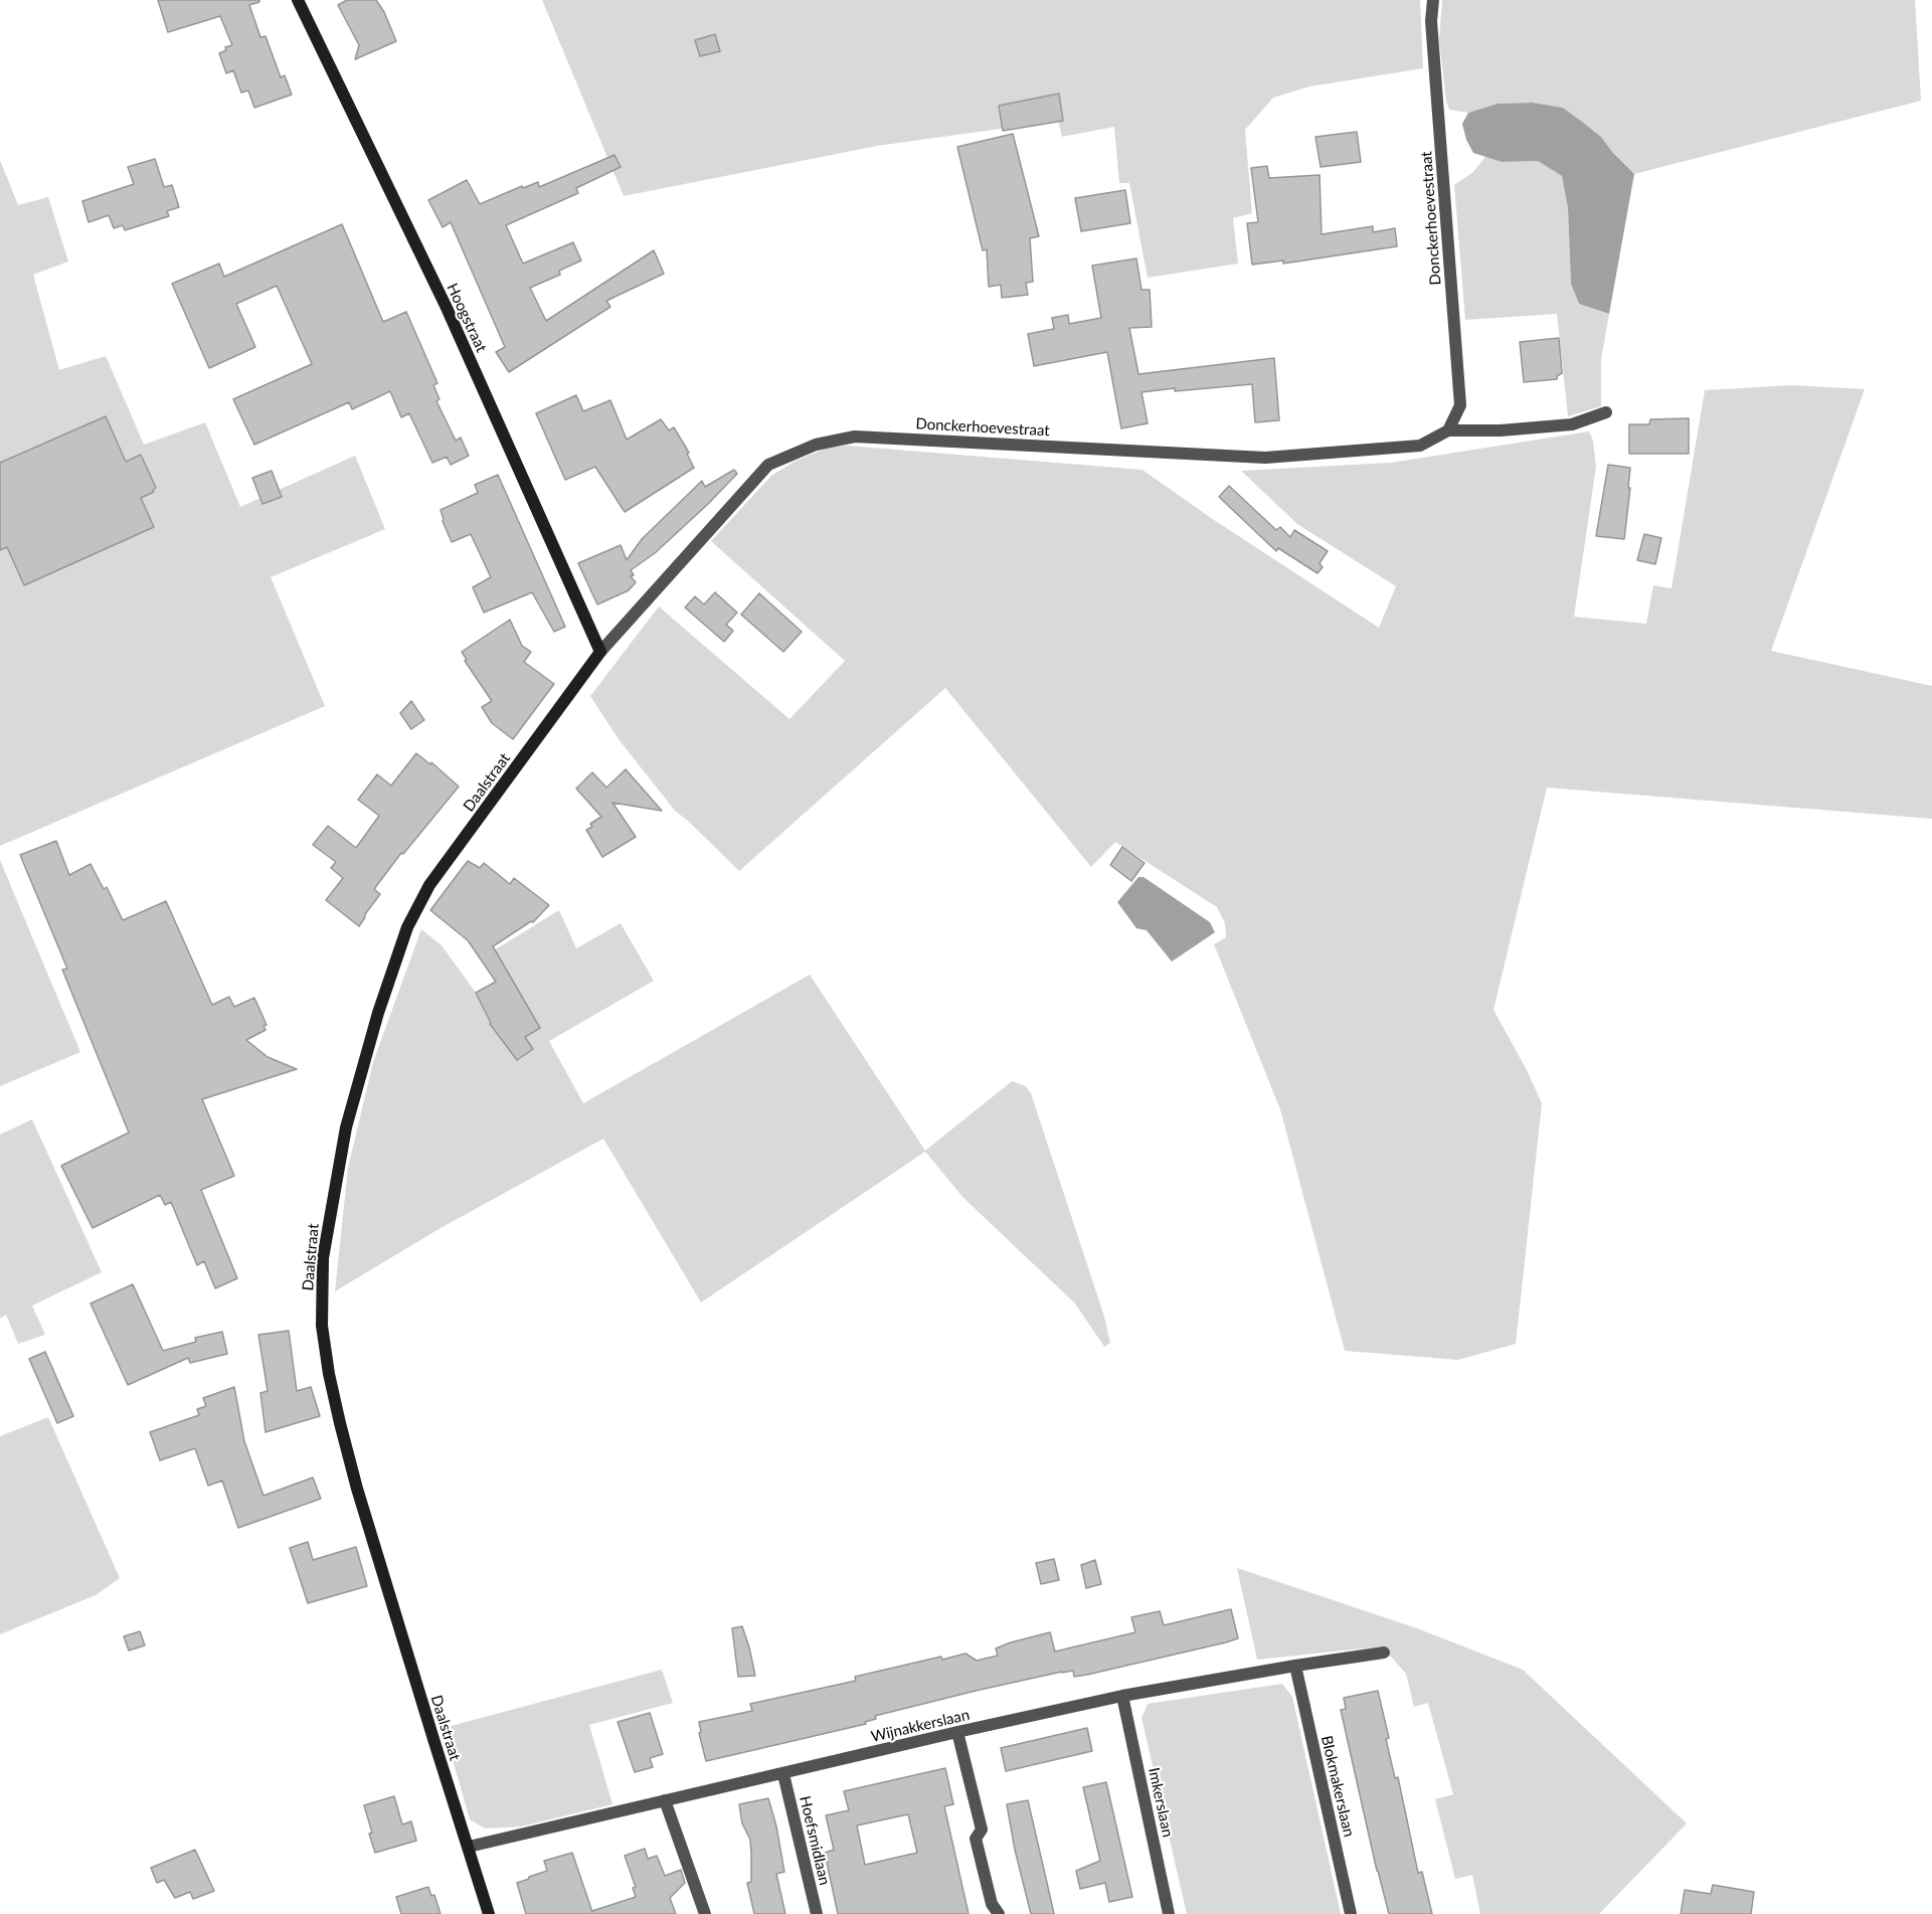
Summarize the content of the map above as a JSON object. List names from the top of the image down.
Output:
{
  "streets": {
    "street": [
      "Donckerhoevestraat",
      "Hoogstraat",
      "Daalstraat",
      "Wijnakkerslaan",
      "Blokmakerslaan",
      "Imkerslaan",
      "Hoefsmidlaan"
    ]
  },
  "crossings": [
    ["Donckerhoevestraat", "Hoogstraat"],
    ["Donckerhoevestraat", "Daalstraat"],
    ["Hoogstraat", "Daalstraat"],
    ["Daalstraat", "Wijnakkerslaan"],
    ["Wijnakkerslaan", "Blokmakerslaan"],
    ["Wijnakkerslaan", "Imkerslaan"],
    ["Wijnakkerslaan", "Hoefsmidlaan"]
  ]
}
